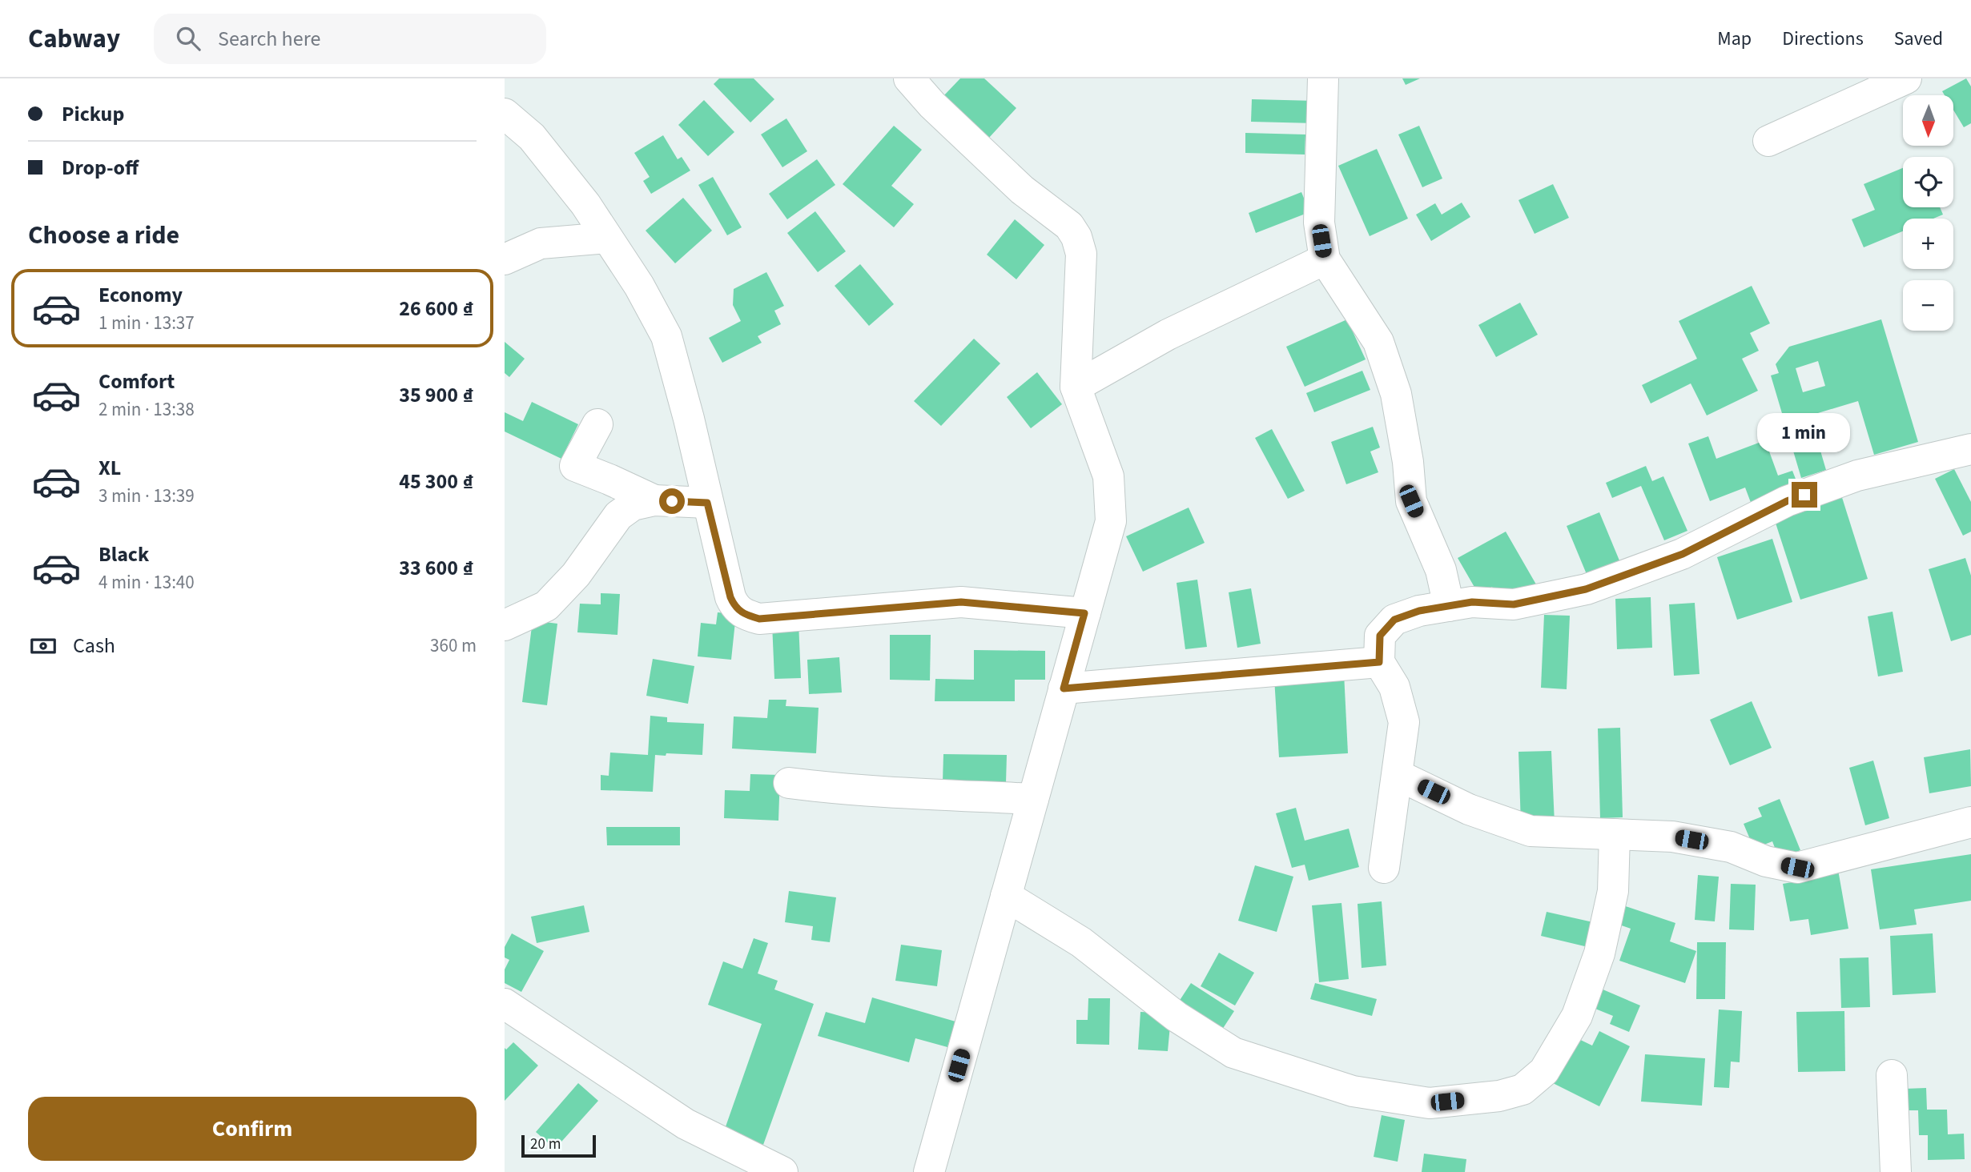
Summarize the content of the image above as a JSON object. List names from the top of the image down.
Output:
{
  "scale_bar": "20 m",
  "north": "bottom",
  "page": {
    "header": "Cabway",
    "search": "Search here",
    "nav": ["Map", "Directions", "Saved"],
    "banner": ["Pickup", "Drop-off"],
    "map_buttons": ["+", "−"],
    "heading": "Choose a ride",
    "list": [
      {
        "name": "Economy",
        "note": "1 min · 13:37",
        "value": "26 600 ₫"
      },
      {
        "name": "Comfort",
        "note": "2 min · 13:38",
        "value": "35 900 ₫"
      },
      {
        "name": "XL",
        "note": "3 min · 13:39",
        "value": "45 300 ₫"
      },
      {
        "name": "Black",
        "note": "4 min · 13:40",
        "value": "33 600 ₫"
      }
    ],
    "bubble": "1 min",
    "pay": ["Cash", "360 m"],
    "buttons": "Confirm",
    "scale": "20 m"
  }
}
